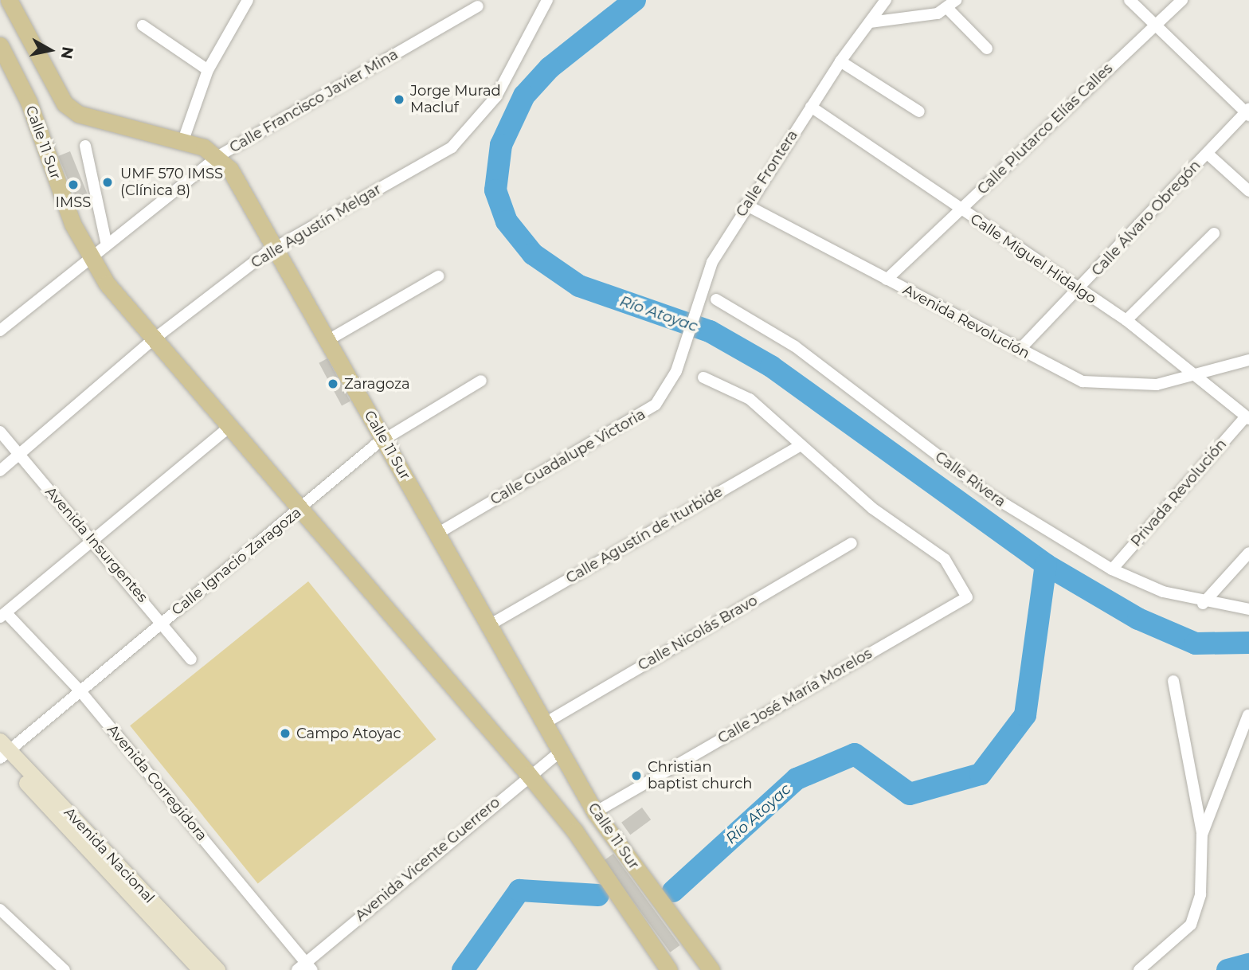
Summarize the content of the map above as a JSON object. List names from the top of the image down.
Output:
{
  "streets": {
    "main road": ["Calle 11 Sur", "Avenida Nacional"],
    "street": [
      "Calle Francisco Javier Mina",
      "Calle Plutarco Elías Calles",
      "Calle Frontera",
      "Calle Álvaro Obregón",
      "Calle Agustín Melgar",
      "Calle Miguel Hidalgo",
      "Avenida Revolución",
      "Calle Guadalupe Victoria",
      "Calle Rivera",
      "Privada Revolución",
      "Calle Agustín de Iturbide",
      "Avenida Insurgentes",
      "Calle Ignacio Zaragoza",
      "Calle Nicolás Bravo",
      "Calle José María Morelos",
      "Avenida Corregidora",
      "Avenida Vicente Guerrero"
    ]
  },
  "crossings": [
    ["Calle Francisco Javier Mina", "Calle 11 Sur"],
    ["Calle Plutarco Elías Calles", "Calle Miguel Hidalgo"],
    ["Calle Plutarco Elías Calles", "Avenida Revolución"],
    ["Calle 11 Sur", "Calle Agustín Melgar"],
    ["Calle 11 Sur", "Calle Guadalupe Victoria"],
    ["Calle 11 Sur", "Calle Agustín de Iturbide"],
    ["Calle 11 Sur", "Calle Ignacio Zaragoza"],
    ["Calle 11 Sur", "Calle Nicolás Bravo"],
    ["Calle 11 Sur", "Calle José María Morelos"],
    ["Calle 11 Sur", "Avenida Vicente Guerrero"],
    ["Calle Frontera", "Calle Miguel Hidalgo"],
    ["Calle Frontera", "Avenida Revolución"],
    ["Calle Frontera", "Calle Guadalupe Victoria"],
    ["Calle Álvaro Obregón", "Calle Miguel Hidalgo"],
    ["Calle Álvaro Obregón", "Avenida Revolución"],
    ["Calle Agustín Melgar", "Avenida Insurgentes"],
    ["Calle Miguel Hidalgo", "Avenida Revolución"],
    ["Calle Miguel Hidalgo", "Privada Revolución"],
    ["Calle Rivera", "Privada Revolución"],
    ["Calle Agustín de Iturbide", "Calle José María Morelos"],
    ["Avenida Insurgentes", "Calle Ignacio Zaragoza"],
    ["Calle Ignacio Zaragoza", "Avenida Corregidora"],
    ["Calle Ignacio Zaragoza", "Avenida Nacional"],
    ["Avenida Corregidora", "Avenida Vicente Guerrero"]
  ],
  "water": ["Río Atoyac"],
  "places": [
    "Jorge Murad Macluf",
    "UMF 570 IMSS (Clínica 8)",
    "IMSS",
    "Zaragoza",
    "Campo Atoyac",
    "Christian baptist church"
  ],
  "north": "right"
}
